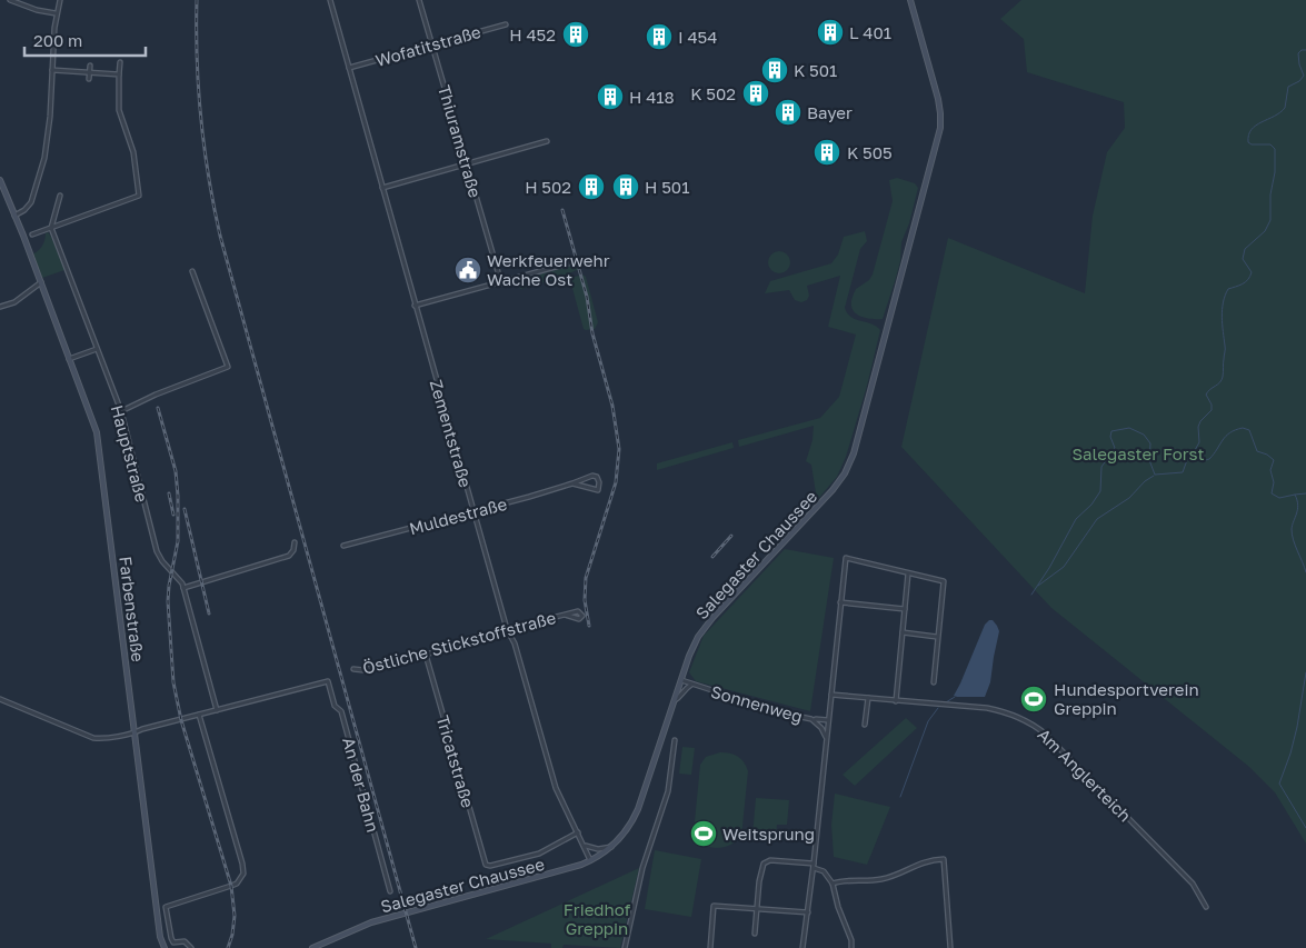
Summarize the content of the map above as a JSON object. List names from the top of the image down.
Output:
{
  "streets": {
    "main road": ["Salegaster Chaussee", "Farbenstraße"],
    "street": [
      "Wofatitstraße",
      "Thiuramstraße",
      "Zementstraße",
      "Hauptstraße",
      "Muldestraße",
      "Östliche Stickstoffstraße",
      "Sonnenweg",
      "Tricatstraße",
      "Am Anglerteich",
      "An der Bahn"
    ]
  },
  "crossings": [
    ["Wofatitstraße", "Thiuramstraße"],
    ["Wofatitstraße", "Zementstraße"],
    ["Zementstraße", "Muldestraße"],
    ["Zementstraße", "Salegaster Chaussee"],
    ["Zementstraße", "Östliche Stickstoffstraße"],
    ["Zementstraße", "Tricatstraße"],
    ["Hauptstraße", "An der Bahn"],
    ["Salegaster Chaussee", "Sonnenweg"],
    ["Östliche Stickstoffstraße", "Tricatstraße"]
  ],
  "parks": ["Salegaster Forst", "Friedhof Greppin"],
  "places": {
    "building": [
      "L 401",
      "H 452",
      "I 454",
      "K 501",
      "K 502",
      "H 418",
      "Bayer",
      "K 505",
      "H 502",
      "H 501"
    ],
    "public building": ["Werkfeuerwehr Wache Ost"],
    "sports": ["Hundesportverein Greppin", "Weitsprung"]
  },
  "scale_bar": "200 m"
}
